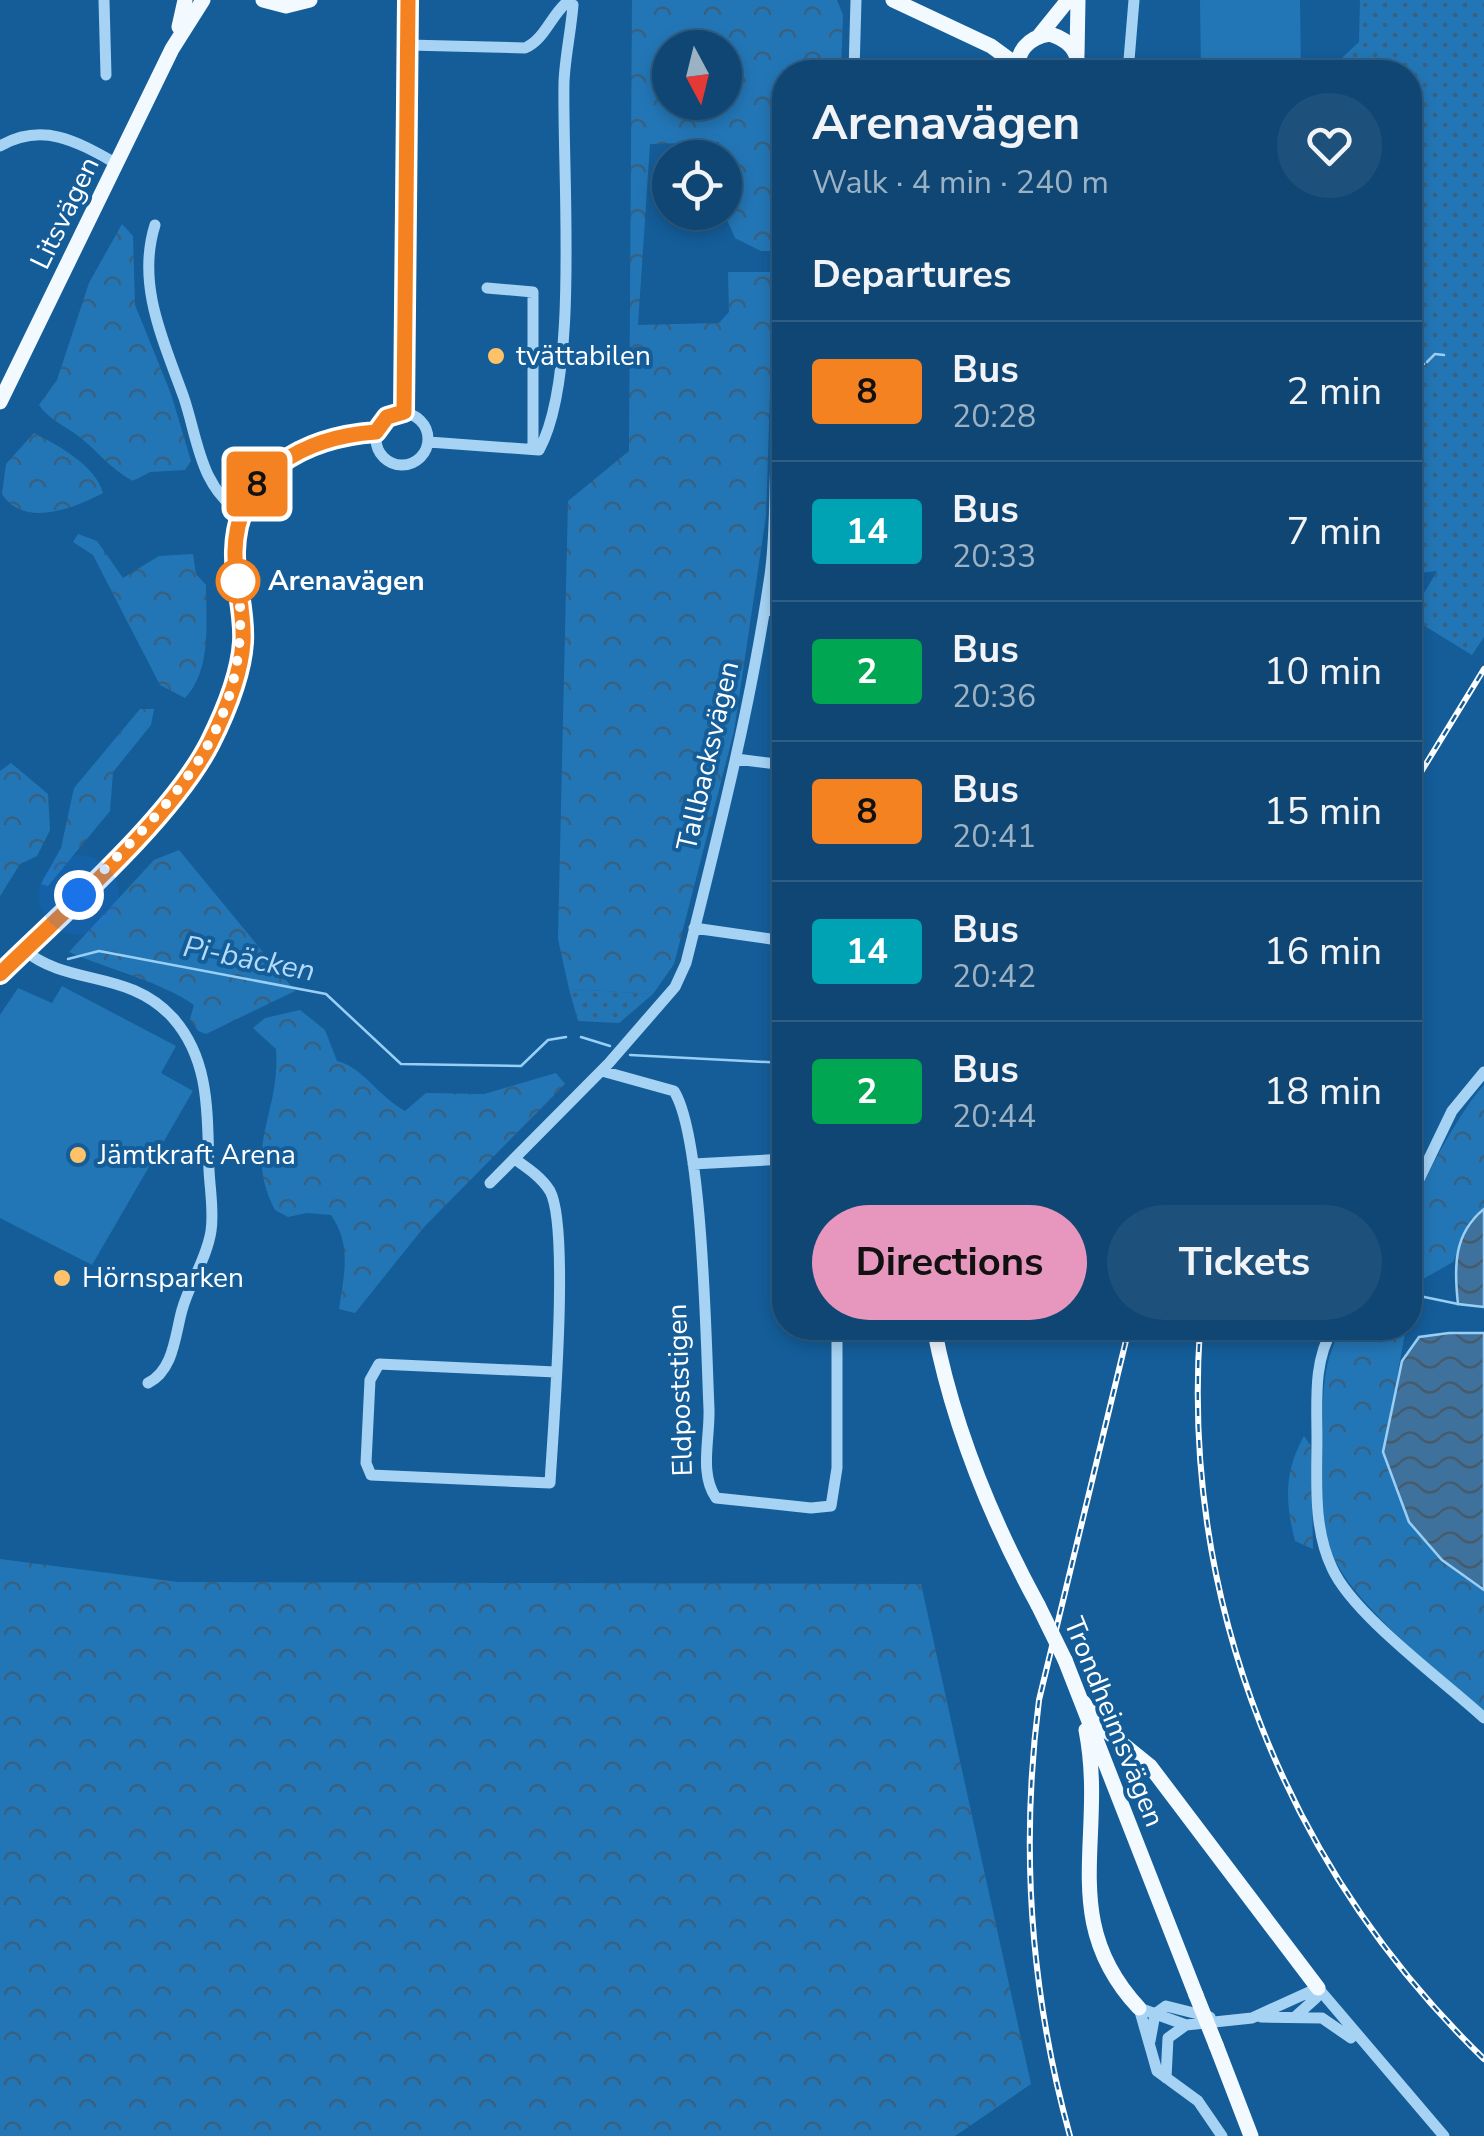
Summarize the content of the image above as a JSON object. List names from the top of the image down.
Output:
{
  "streets": {
    "main road": ["Litsvägen", "Trondheimsvägen"],
    "street": ["Tallbacksvägen", "Eldpoststigen"]
  },
  "crossings": [
    ["Tallbacksvägen", "Eldpoststigen"]
  ],
  "water": ["Pi-bäcken"],
  "places": [
    "tvättabilen",
    "Arenavägen",
    "Jämtkraft Arena",
    "Hörnsparken"
  ],
  "lines": ["bus line 8"],
  "north": "bottom",
  "page": {
    "on_map": "8",
    "heading": [
      ["Arenavägen", "Walk · 4 min · 240 m"],
      "Departures"
    ],
    "list": [
      {
        "mark": "8",
        "name": "Bus",
        "note": "20:28",
        "value": "2 min"
      },
      {
        "mark": "14",
        "name": "Bus",
        "note": "20:33",
        "value": "7 min"
      },
      {
        "mark": "2",
        "name": "Bus",
        "note": "20:36",
        "value": "10 min"
      },
      {
        "mark": "8",
        "name": "Bus",
        "note": "20:41",
        "value": "15 min"
      },
      {
        "mark": "14",
        "name": "Bus",
        "note": "20:42",
        "value": "16 min"
      },
      {
        "mark": "2",
        "name": "Bus",
        "note": "20:44",
        "value": "18 min"
      }
    ],
    "buttons": ["Directions", "Tickets"]
  }
}
